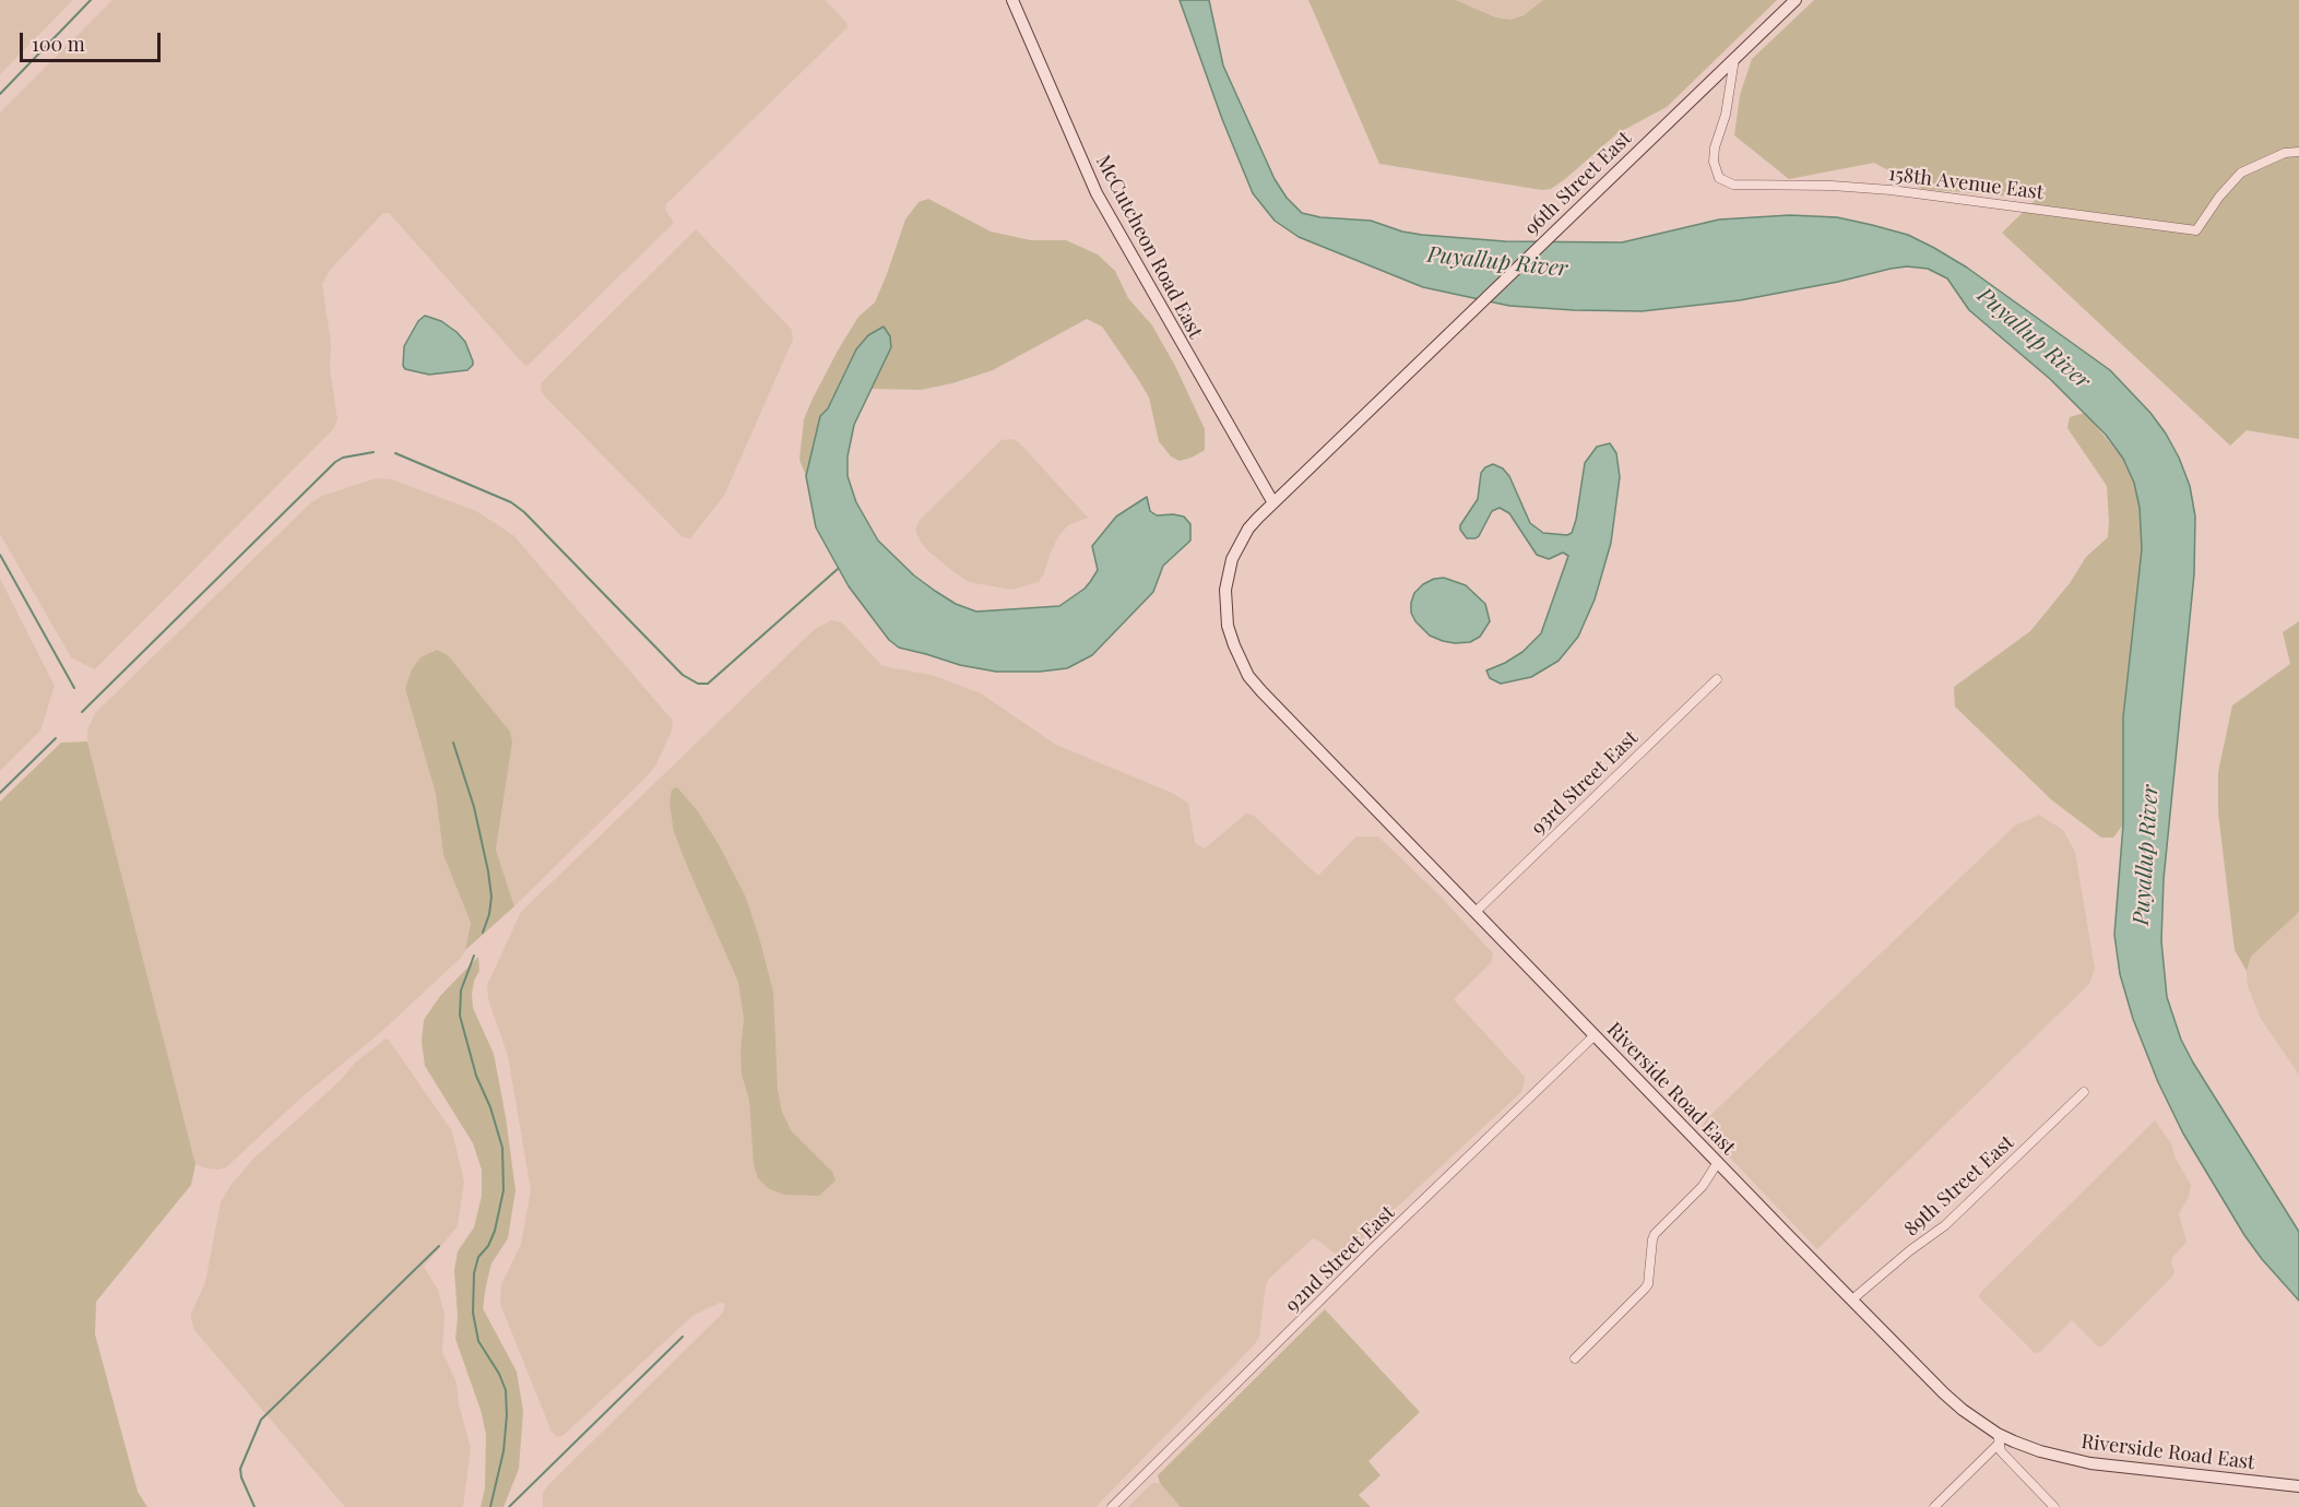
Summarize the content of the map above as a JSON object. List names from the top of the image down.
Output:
{
  "streets": {
    "street": [
      "96th Street East",
      "158th Avenue East",
      "McCutcheon Road East",
      "93rd Street East",
      "Riverside Road East",
      "89th Street East",
      "92nd Street East"
    ]
  },
  "crossings": [
    ["96th Street East", "158th Avenue East"],
    ["96th Street East", "McCutcheon Road East"],
    ["96th Street East", "Riverside Road East"],
    ["McCutcheon Road East", "Riverside Road East"],
    ["93rd Street East", "Riverside Road East"],
    ["Riverside Road East", "89th Street East"],
    ["Riverside Road East", "92nd Street East"]
  ],
  "water": ["Puyallup River"],
  "scale_bar": "100 m"
}
